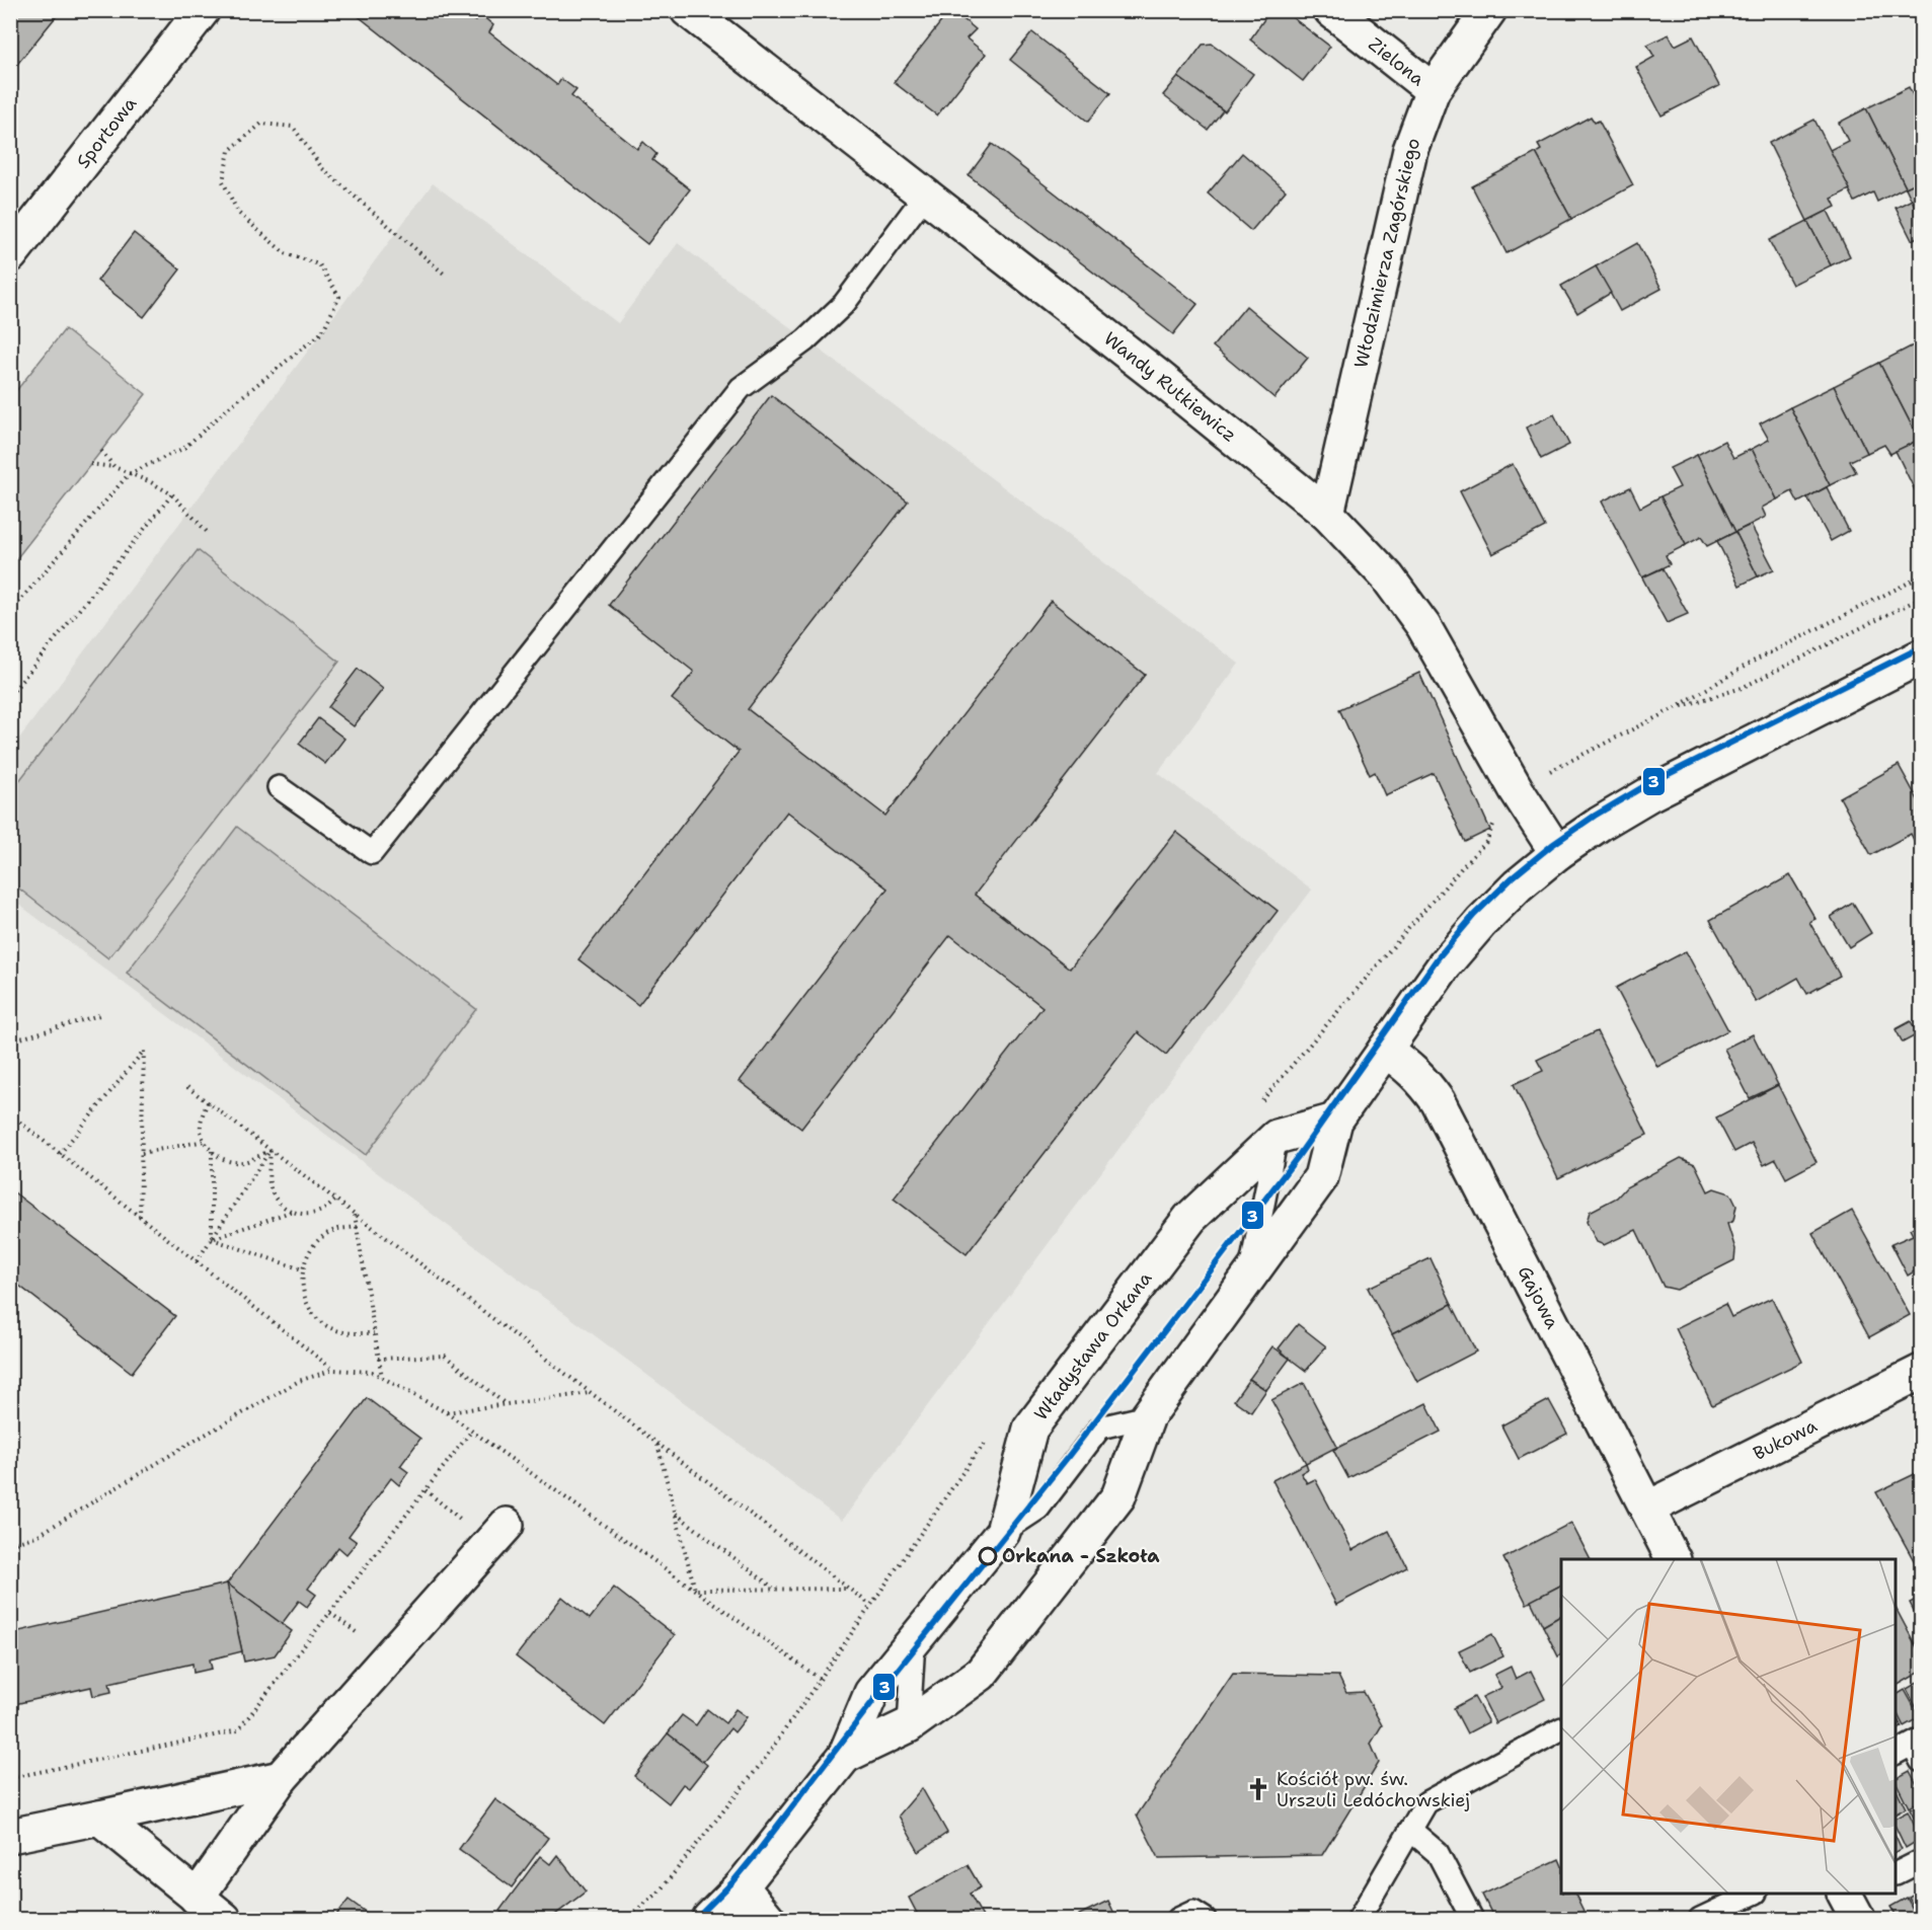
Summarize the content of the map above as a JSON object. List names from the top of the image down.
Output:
{
  "streets": {
    "street": [
      "Zielona",
      "Sportowa",
      "Włodzimierza Zagórskiego",
      "Wandy Rutkiewicz",
      "Gajowa",
      "Władysława Orkana",
      "Bukowa"
    ]
  },
  "crossings": [
    ["Zielona", "Włodzimierza Zagórskiego"],
    ["Włodzimierza Zagórskiego", "Wandy Rutkiewicz"],
    ["Wandy Rutkiewicz", "Władysława Orkana"],
    ["Gajowa", "Władysława Orkana"],
    ["Gajowa", "Bukowa"]
  ],
  "places": {
    "other": ["Orkana - Szkoła"],
    "church": ["Kościół pw. św. Urszuli Ledóchowskiej"]
  },
  "lines": ["transit line 3"]
}
